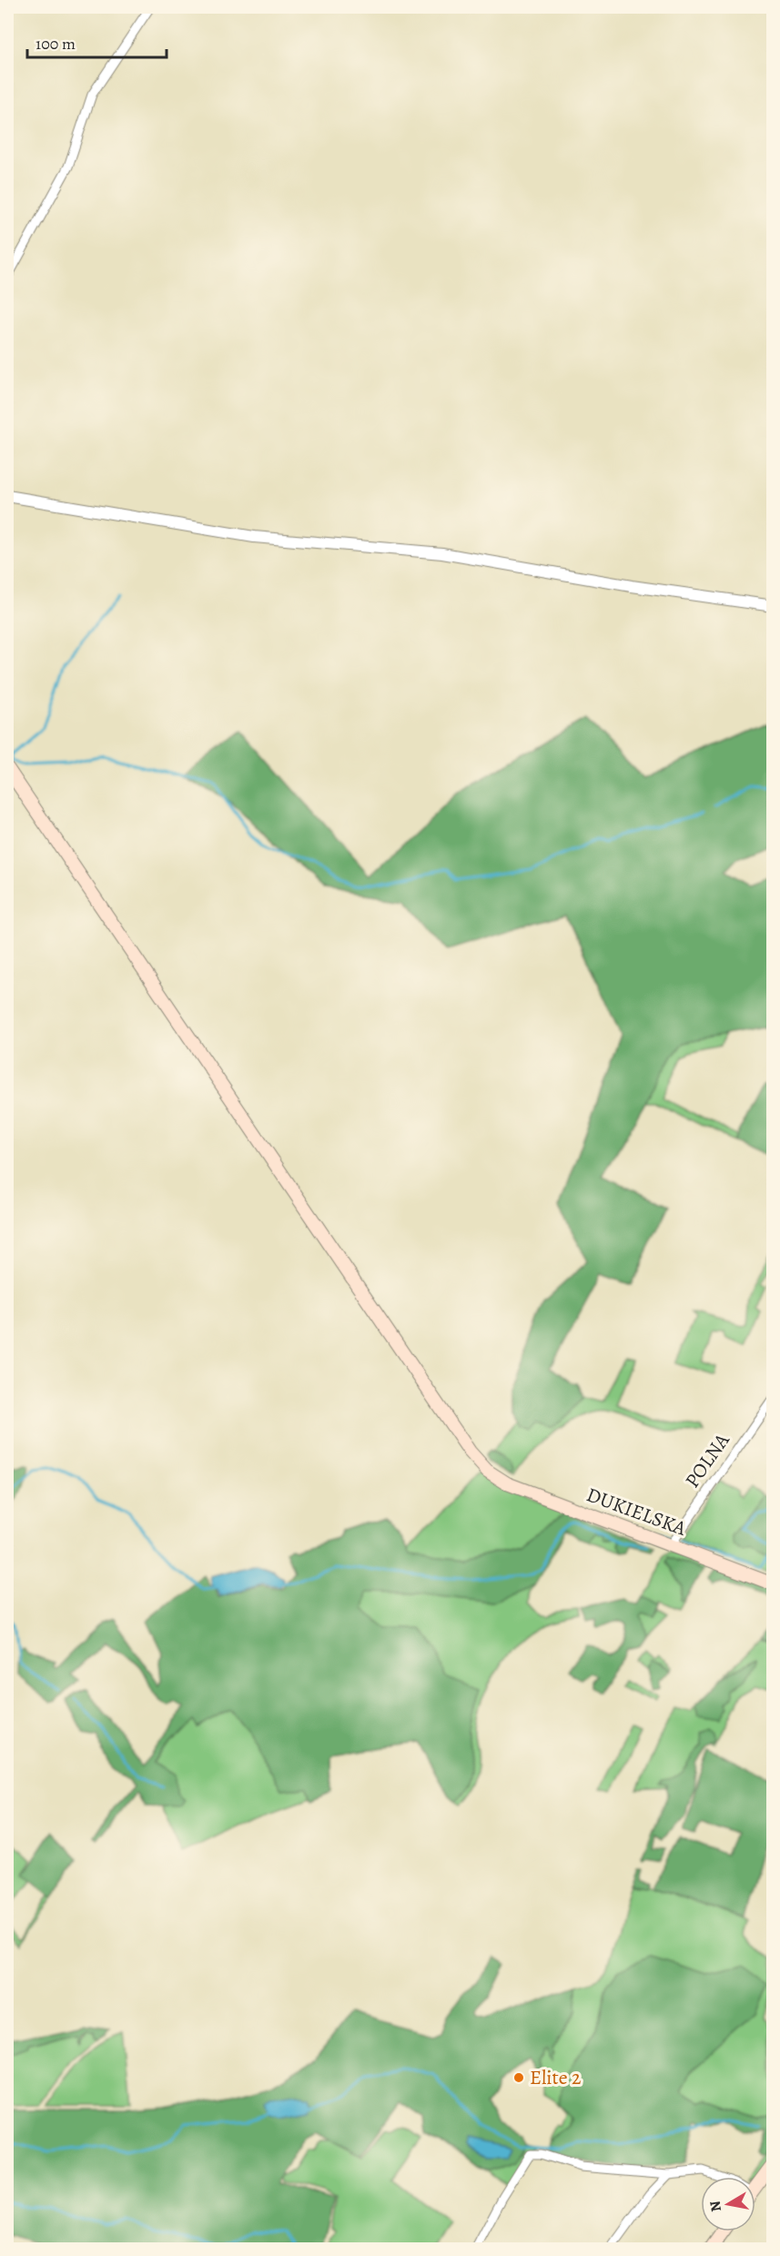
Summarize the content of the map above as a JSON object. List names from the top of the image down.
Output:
{
  "streets": {
    "main road": ["DUKIELSKA"],
    "street": ["POLNA"]
  },
  "crossings": [
    ["POLNA", "DUKIELSKA"]
  ],
  "places": ["Elite 2"],
  "scale_bar": "100 m",
  "north": "left"
}
